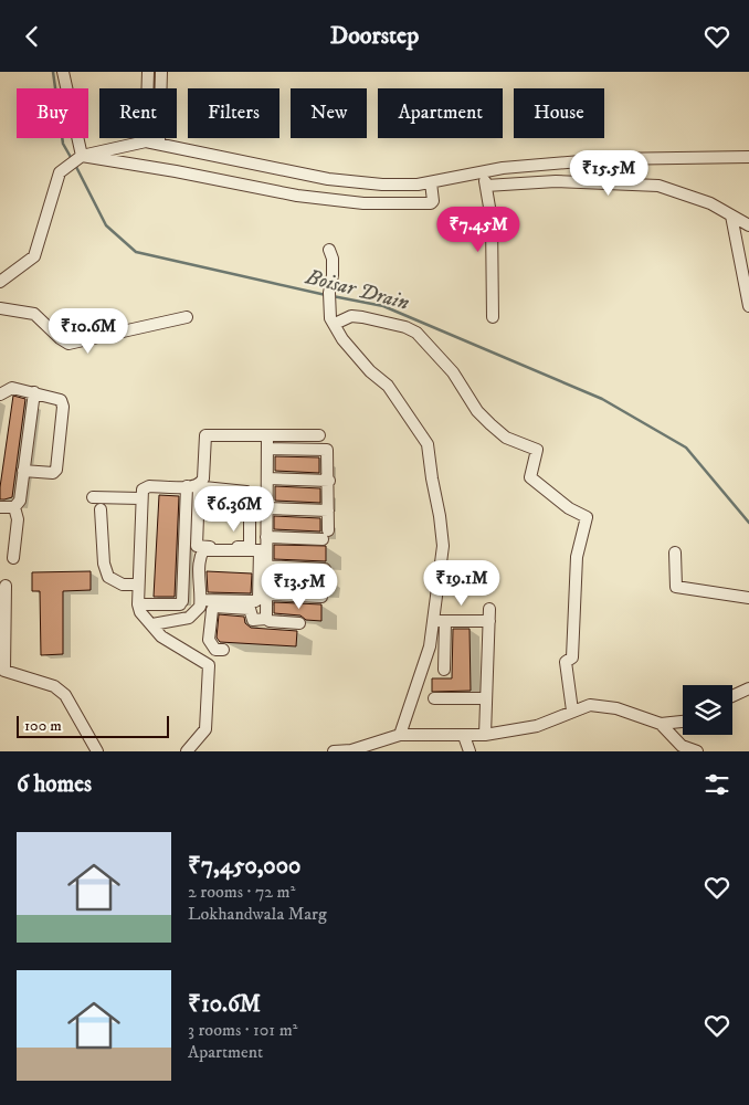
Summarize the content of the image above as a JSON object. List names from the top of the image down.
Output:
{
  "water": ["Boisar Drain"],
  "scale_bar": "100 m",
  "page": {
    "header": "Doorstep",
    "chip": [
      "Buy",
      "Rent",
      "Filters",
      "New",
      "Apartment",
      "House"
    ],
    "price": [
      "₹15.5M",
      "₹7.45M",
      "₹10.6M",
      "₹6.36M",
      "₹19.1M",
      "₹13.5M"
    ],
    "scale": "100 m",
    "heading": "6 homes",
    "list": [
      {
        "name": "₹7,450,000",
        "note": "2 rooms · 72 m² · Lokhandwala Marg"
      },
      {
        "name": "₹10.6M",
        "note": "3 rooms · 101 m² · Apartment"
      }
    ]
  }
}
